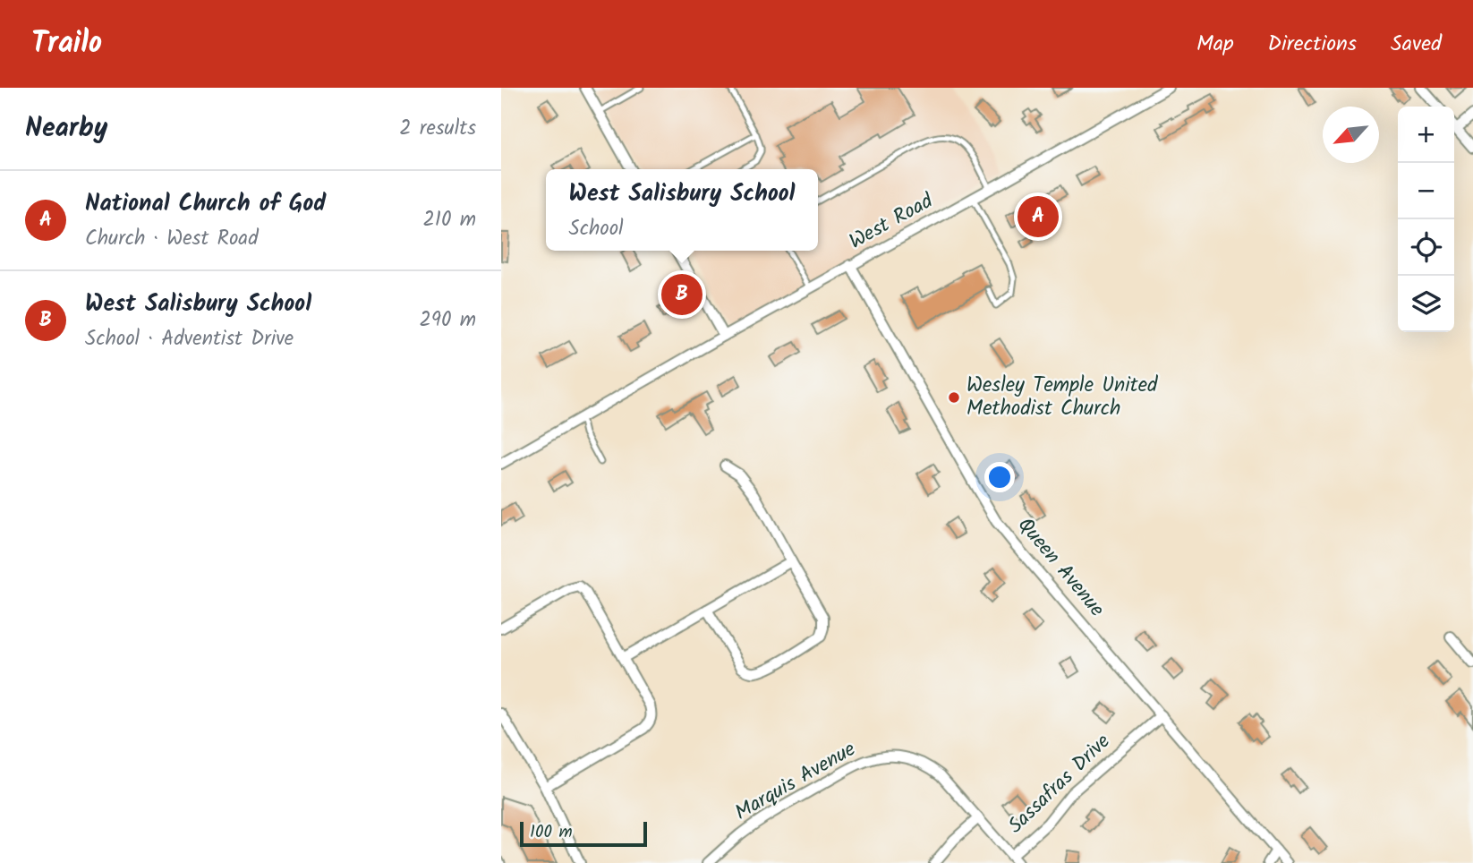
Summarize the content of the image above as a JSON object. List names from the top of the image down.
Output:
{
  "streets": {
    "street": [
      "West Road",
      "Queen Avenue",
      "Marquis Avenue",
      "Sassafras Drive"
    ]
  },
  "crossings": [
    ["West Road", "Queen Avenue"],
    ["Queen Avenue", "Sassafras Drive"],
    ["Marquis Avenue", "Sassafras Drive"]
  ],
  "places": ["Wesley Temple United Methodist Church"],
  "scale_bar": "100 m",
  "north": "bottom left",
  "page": {
    "header": "Trailo",
    "nav": ["Map", "Directions", "Saved"],
    "heading": ["Nearby", "2 results"],
    "map_buttons": ["+", "−"],
    "list": [
      {
        "mark": "A",
        "name": "National Church of God",
        "note": "Church · West Road",
        "value": "210 m"
      },
      {
        "mark": "B",
        "name": "West Salisbury School",
        "note": "School · Adventist Drive",
        "value": "290 m"
      }
    ],
    "popup": ["West Salisbury School", "School"],
    "pins": ["A", "B"],
    "scale": "100 m"
  }
}
